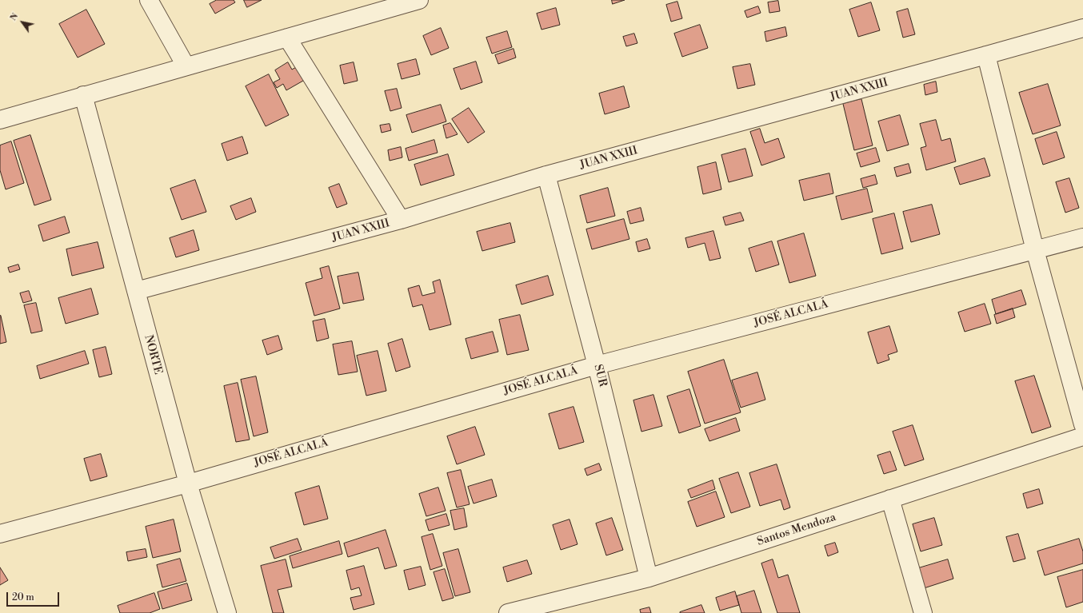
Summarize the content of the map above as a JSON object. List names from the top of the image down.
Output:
{
  "streets": {
    "street": [
      "JUAN XXIII",
      "JOSÉ ALCALÁ",
      "NORTE",
      "SUR",
      "Santos Mendoza"
    ]
  },
  "crossings": [
    ["JUAN XXIII", "NORTE"],
    ["JUAN XXIII", "SUR"],
    ["JOSÉ ALCALÁ", "NORTE"],
    ["JOSÉ ALCALÁ", "SUR"],
    ["SUR", "Santos Mendoza"]
  ],
  "scale_bar": "20 m",
  "north": "top left"
}
